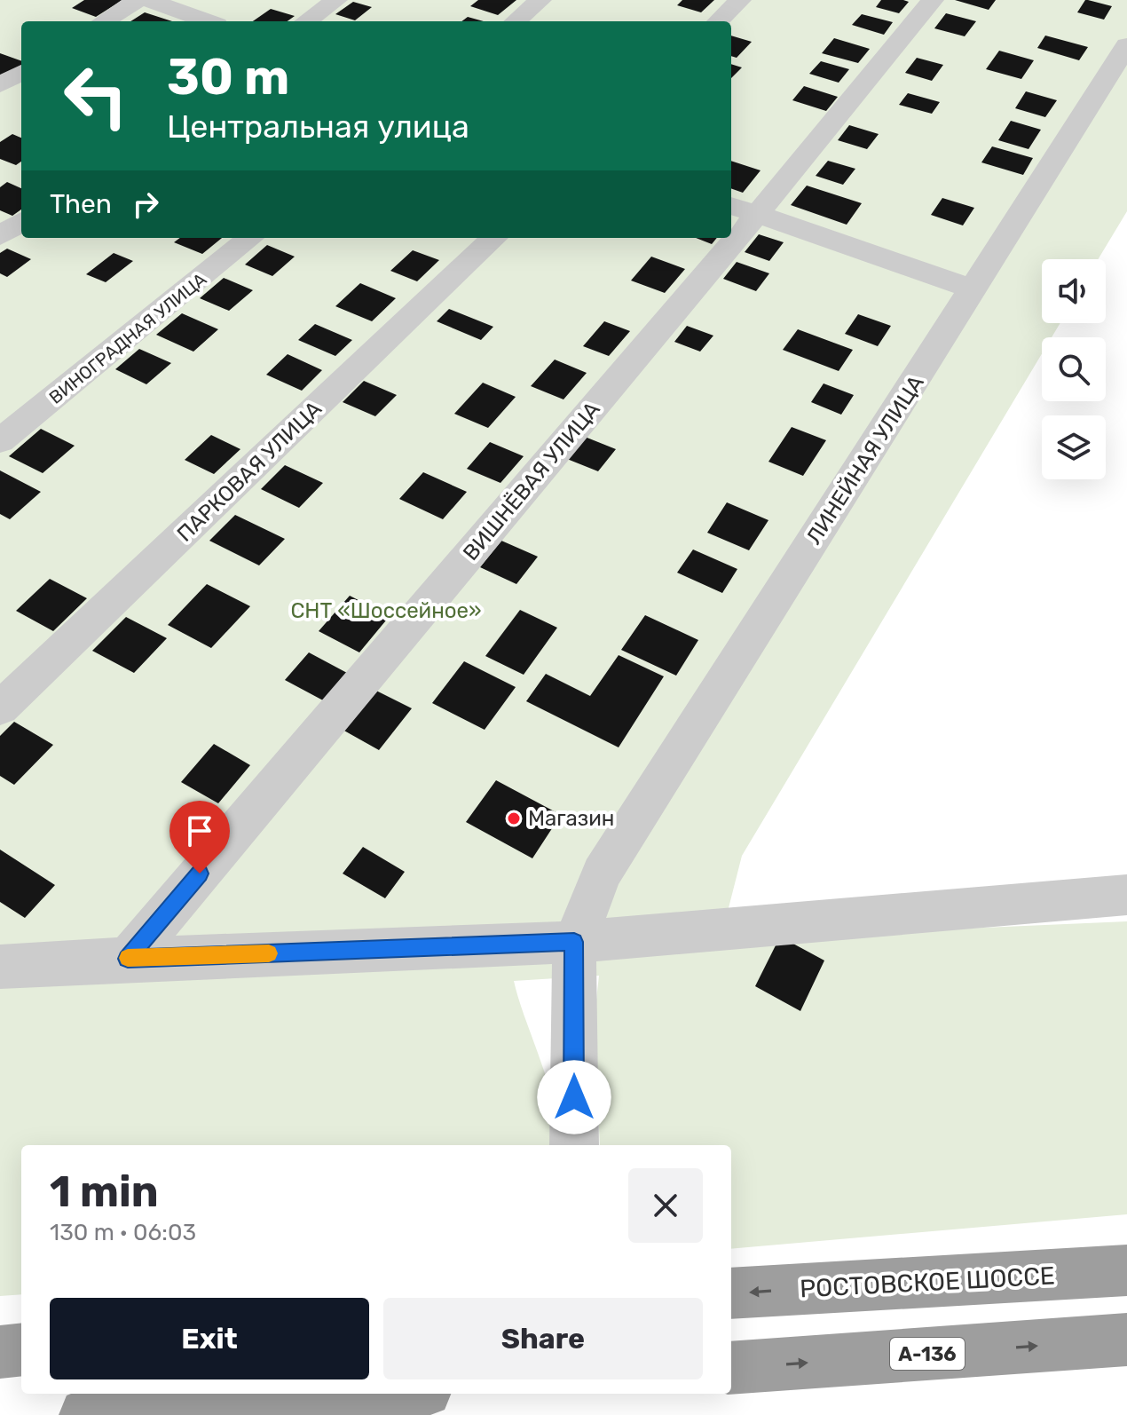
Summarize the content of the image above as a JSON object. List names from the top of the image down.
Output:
{
  "streets": {
    "highway": ["РОСТОВСКОЕ ШОССЕ", "А-136"],
    "street": [
      "ВИНОГРАДНАЯ УЛИЦА",
      "ЛИНЕЙНАЯ УЛИЦА",
      "ПАРКОВАЯ УЛИЦА",
      "ВИШНЁВАЯ УЛИЦА"
    ]
  },
  "parks": ["СНТ «Шоссейное»"],
  "places": ["Магазин"],
  "page": {
    "turn": ["30 m", "Центральная улица"],
    "then": "Then",
    "heading": ["1 min", "130 m · 06:03"],
    "buttons": ["Exit", "Share"]
  }
}
